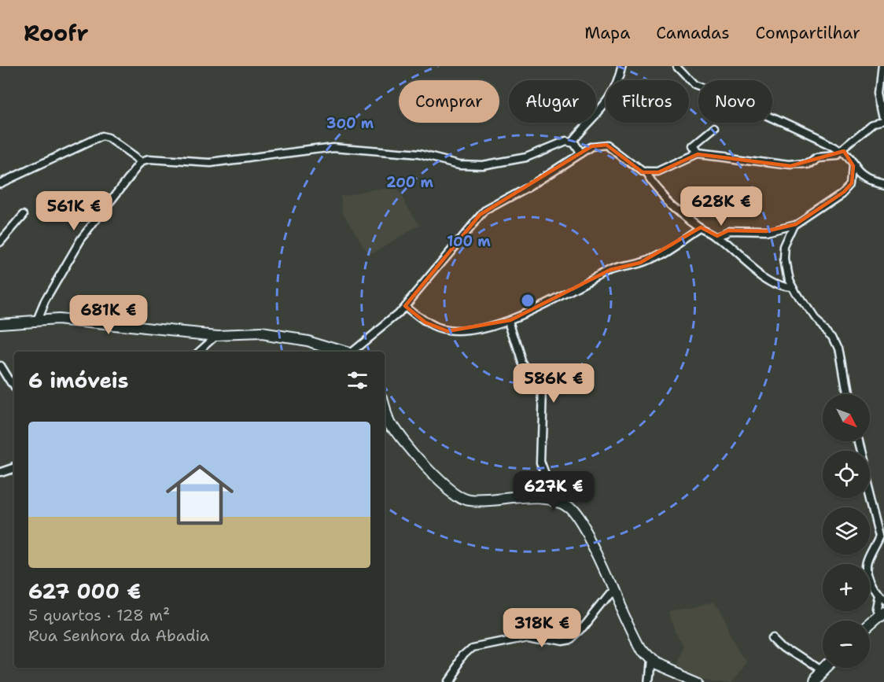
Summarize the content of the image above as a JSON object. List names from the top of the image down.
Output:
{
  "north": "bottom right",
  "page": {
    "header": "Roofr",
    "nav": ["Mapa", "Camadas", "Compartilhar"],
    "chip": [
      "Comprar",
      "Alugar",
      "Filtros",
      "Novo"
    ],
    "price": [
      "628K €",
      "561K €",
      "681K €",
      "586K €",
      "627K €",
      "318K €"
    ],
    "heading": "6 imóveis",
    "map_buttons": ["+", "−"],
    "list": [
      {
        "name": "627 000 €",
        "note": "5 quartos · 128 m² · Rua Senhora da Abadia"
      }
    ]
  },
  "rings": ["300 m", "200 m", "100 m"]
}
